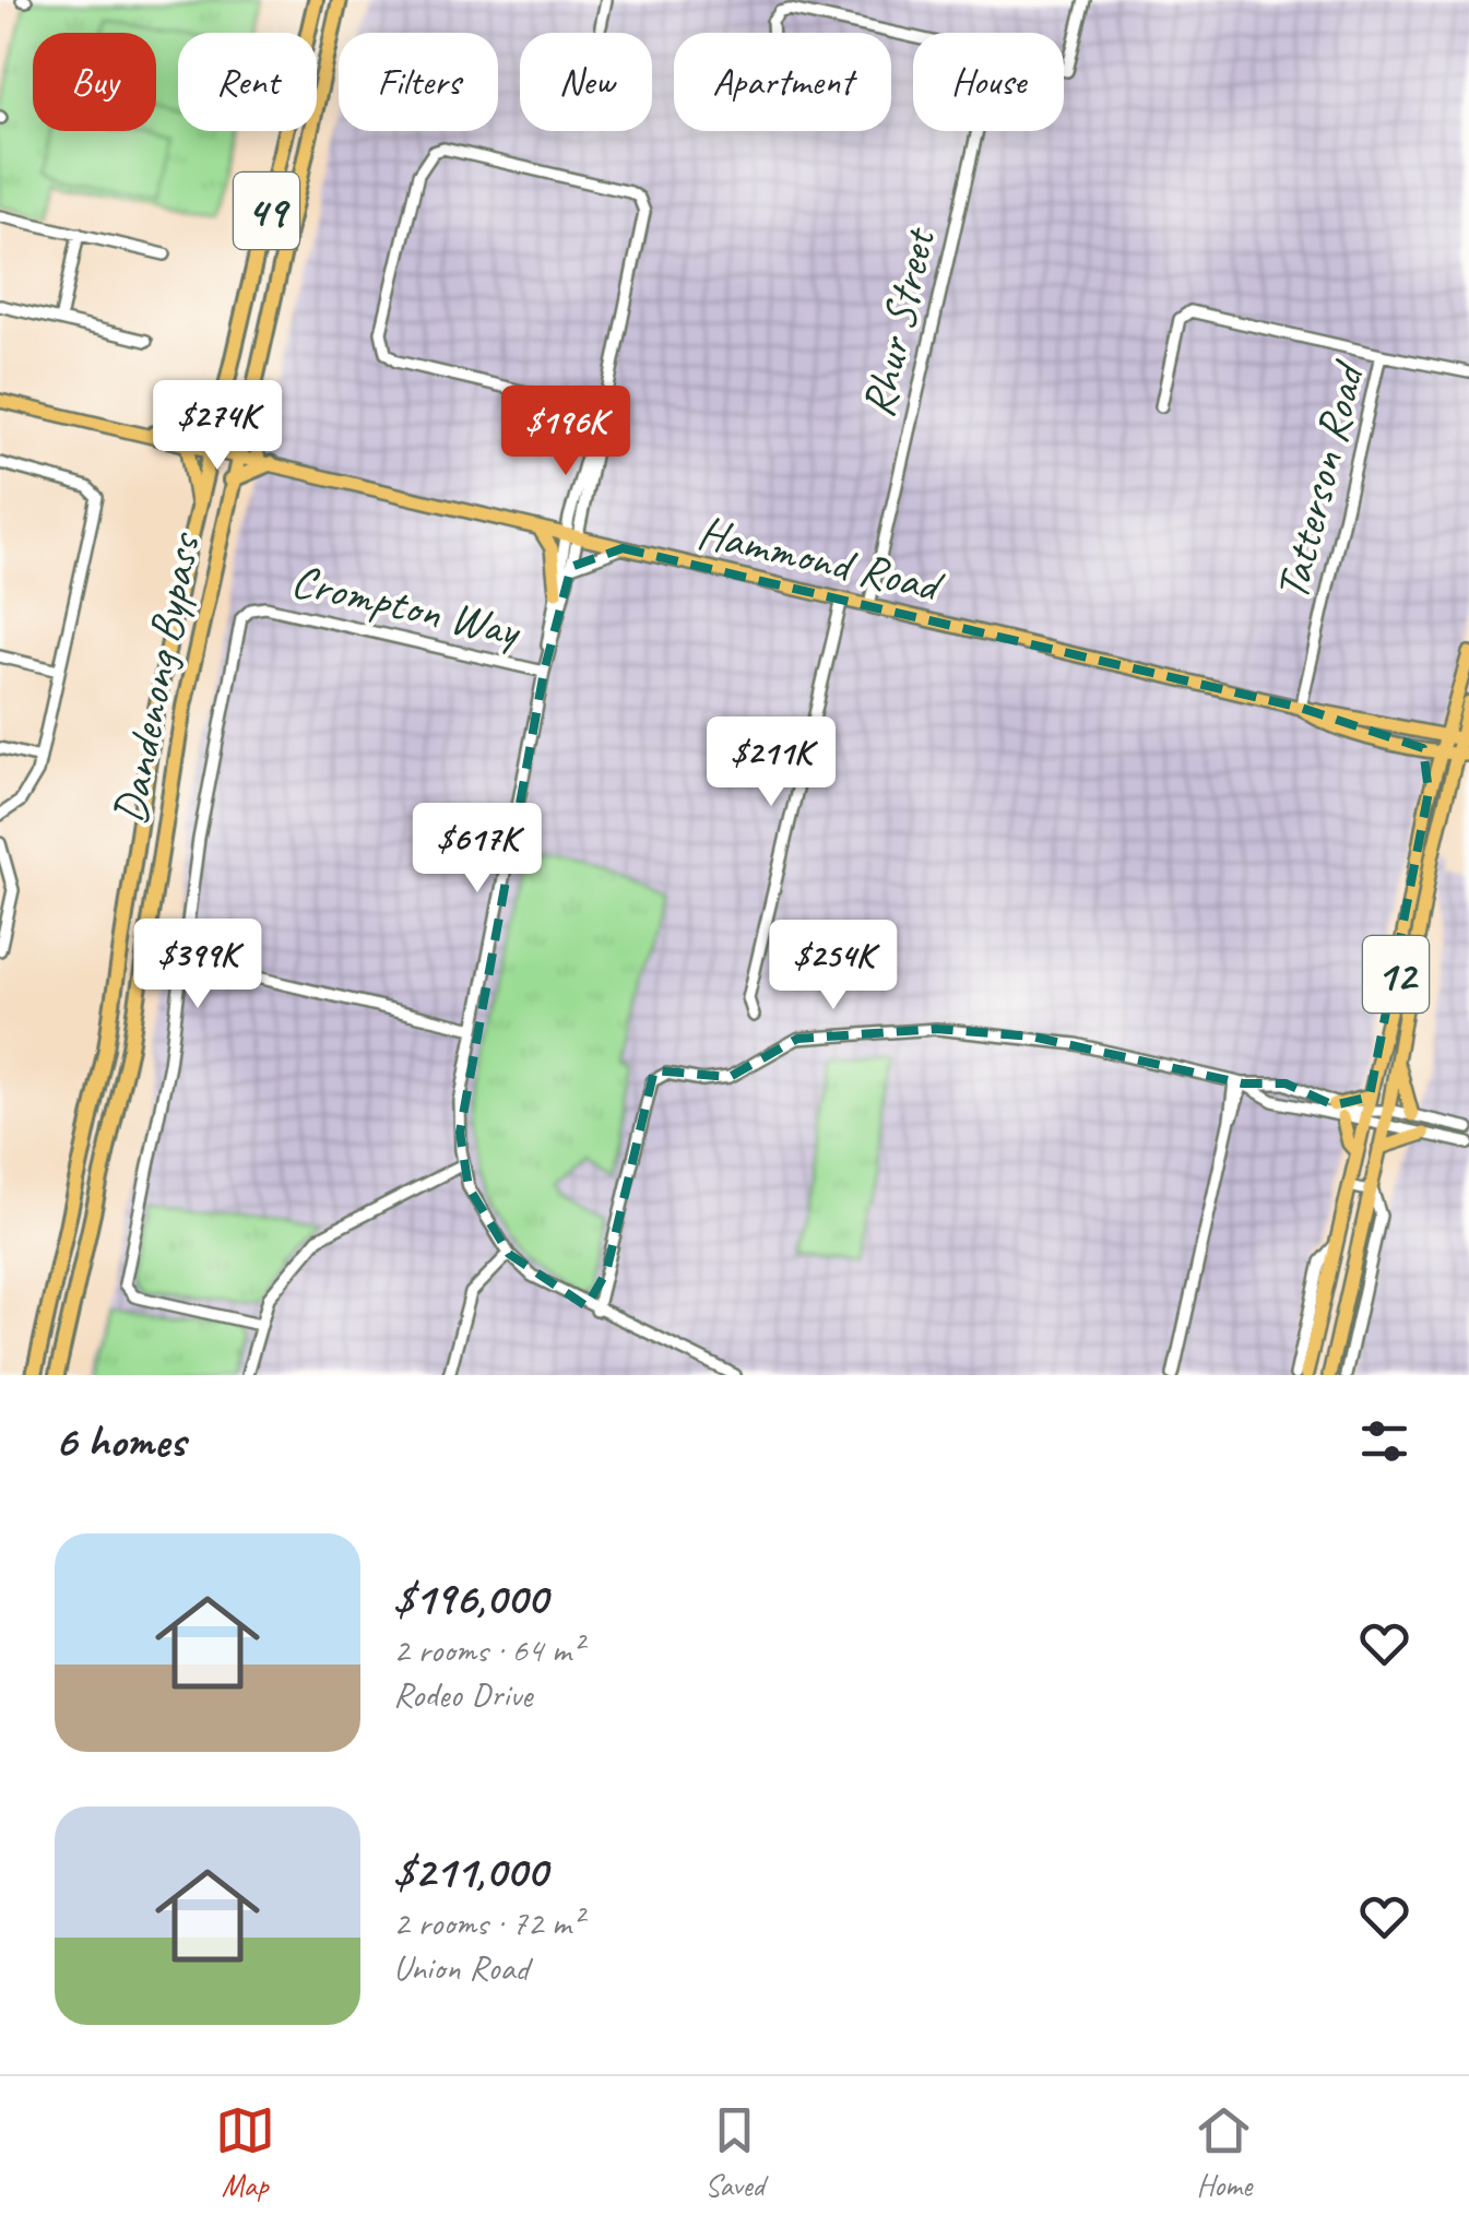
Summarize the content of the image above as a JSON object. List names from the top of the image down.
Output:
{
  "streets": {
    "highway": ["49", "Dandenong Bypass"],
    "main road": ["Hammond Road", "12"],
    "street": ["Rhur Street", "Tatterson Road", "Crompton Way"]
  },
  "crossings": [
    ["Rhur Street", "Hammond Road"],
    ["Tatterson Road", "Hammond Road"],
    ["Hammond Road", "Dandenong Bypass"],
    ["Hammond Road", "12"]
  ],
  "page": {
    "chip": [
      "Buy",
      "Rent",
      "Filters",
      "New",
      "Apartment",
      "House"
    ],
    "price": [
      "$274K",
      "$196K",
      "$211K",
      "$617K",
      "$399K",
      "$254K"
    ],
    "heading": "6 homes",
    "list": [
      {
        "name": "$196,000",
        "note": "2 rooms · 64 m² · Rodeo Drive"
      },
      {
        "name": "$211,000",
        "note": "2 rooms · 72 m² · Union Road"
      }
    ],
    "tabs": ["Map", "Saved", "Home"]
  }
}
